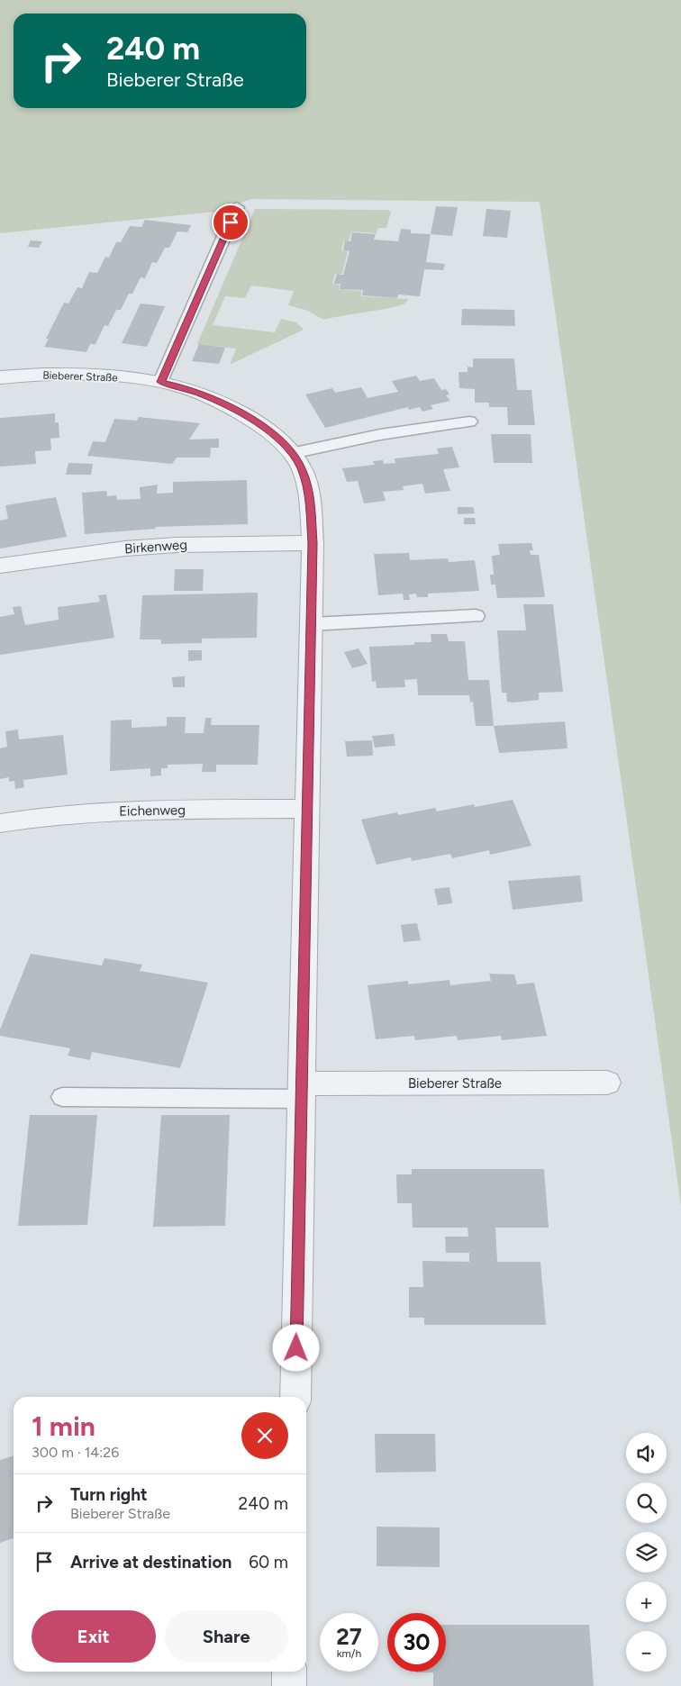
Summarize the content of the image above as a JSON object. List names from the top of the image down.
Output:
{
  "streets": {
    "street": ["Bieberer Straße", "Birkenweg", "Eichenweg"]
  },
  "crossings": [
    ["Bieberer Straße", "Birkenweg"],
    ["Bieberer Straße", "Eichenweg"]
  ],
  "page": {
    "turn": ["240 m", "Bieberer Straße"],
    "heading": ["1 min", "300 m · 14:26"],
    "map_buttons": ["+", "−"],
    "list": [
      {
        "name": "Turn right",
        "note": "Bieberer Straße",
        "value": "240 m"
      },
      {
        "name": "Arrive at destination",
        "value": "60 m"
      }
    ],
    "buttons": ["Exit", "Share"],
    "speed": "27 km/h",
    "limit": "30"
  }
}
